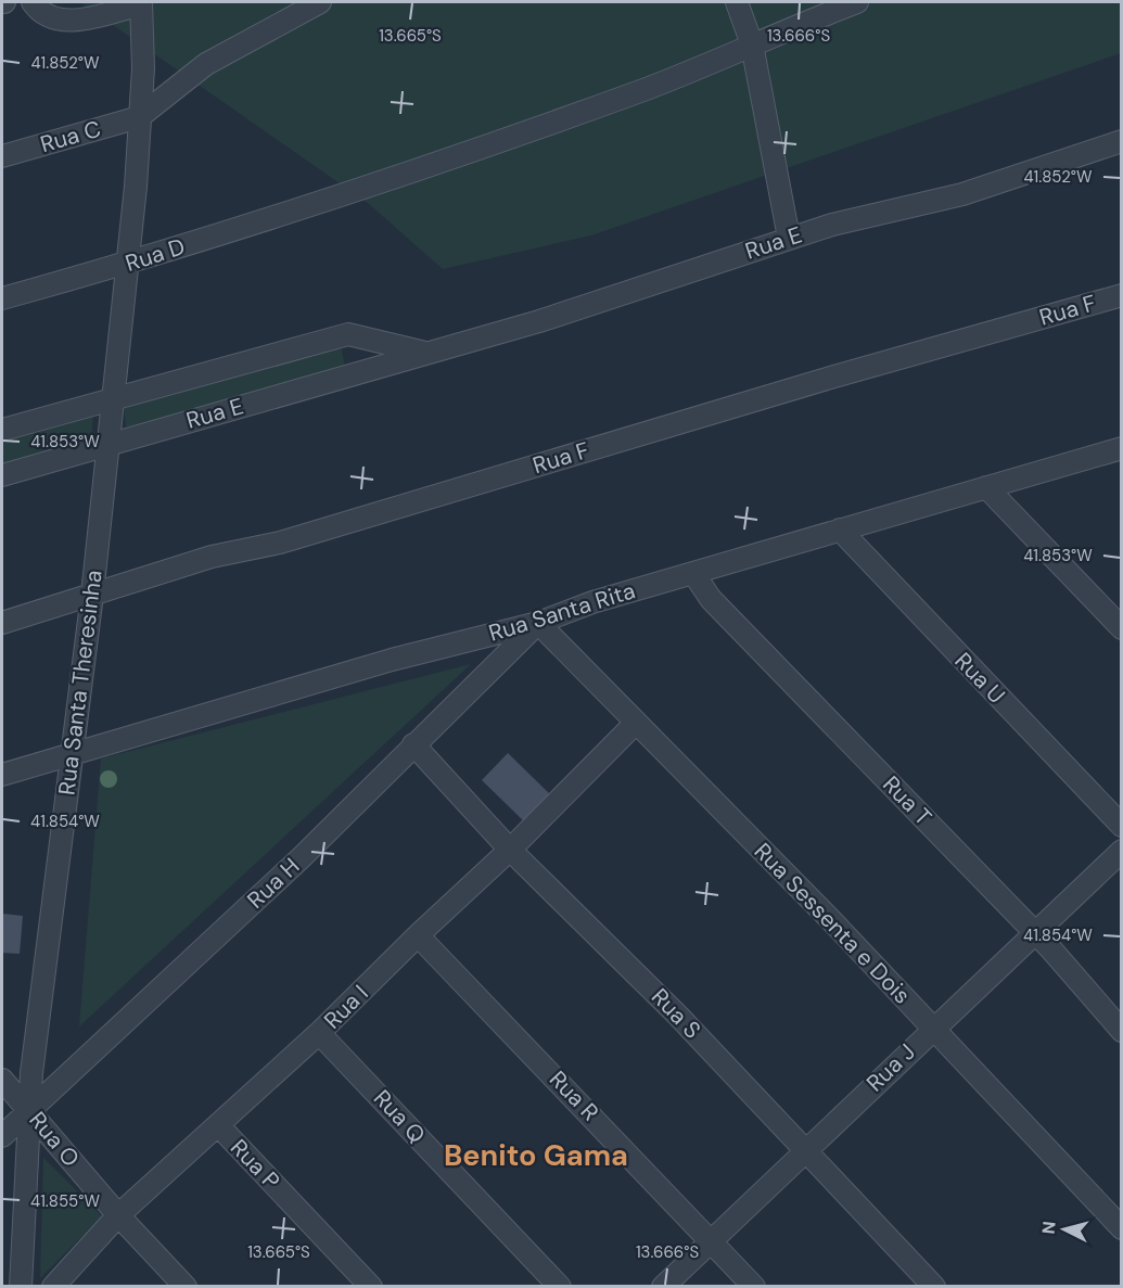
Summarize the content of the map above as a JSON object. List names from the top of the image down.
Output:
{
  "streets": {
    "street": [
      "Rua C",
      "Rua E",
      "Rua D",
      "Rua F",
      "Rua Santa Rita",
      "Rua U",
      "Rua Santa Theresinha",
      "Rua T",
      "Rua H",
      "Rua Sessenta e Dois",
      "Rua I",
      "Rua S",
      "Rua J",
      "Rua R",
      "Rua Q",
      "Rua O",
      "Rua P"
    ]
  },
  "crossings": [
    ["Rua C", "Rua Santa Theresinha"],
    ["Rua E", "Rua Santa Theresinha"],
    ["Rua D", "Rua Santa Theresinha"],
    ["Rua F", "Rua Santa Theresinha"],
    ["Rua Santa Rita", "Rua U"],
    ["Rua Santa Rita", "Rua Santa Theresinha"],
    ["Rua Santa Rita", "Rua T"],
    ["Rua Santa Rita", "Rua H"],
    ["Rua Santa Rita", "Rua Sessenta e Dois"],
    ["Rua Santa Theresinha", "Rua H"],
    ["Rua Santa Theresinha", "Rua O"],
    ["Rua T", "Rua J"],
    ["Rua H", "Rua Sessenta e Dois"],
    ["Rua H", "Rua S"],
    ["Rua H", "Rua O"],
    ["Rua Sessenta e Dois", "Rua I"],
    ["Rua Sessenta e Dois", "Rua J"],
    ["Rua I", "Rua S"],
    ["Rua I", "Rua R"],
    ["Rua I", "Rua Q"],
    ["Rua I", "Rua O"],
    ["Rua I", "Rua P"],
    ["Rua S", "Rua J"],
    ["Rua J", "Rua R"]
  ],
  "districts": ["Benito Gama"],
  "north": "left",
  "coordinates": [
    "13.665°S",
    "13.666°S",
    "41.852°W",
    "41.853°W",
    "41.854°W",
    "41.855°W"
  ]
}
